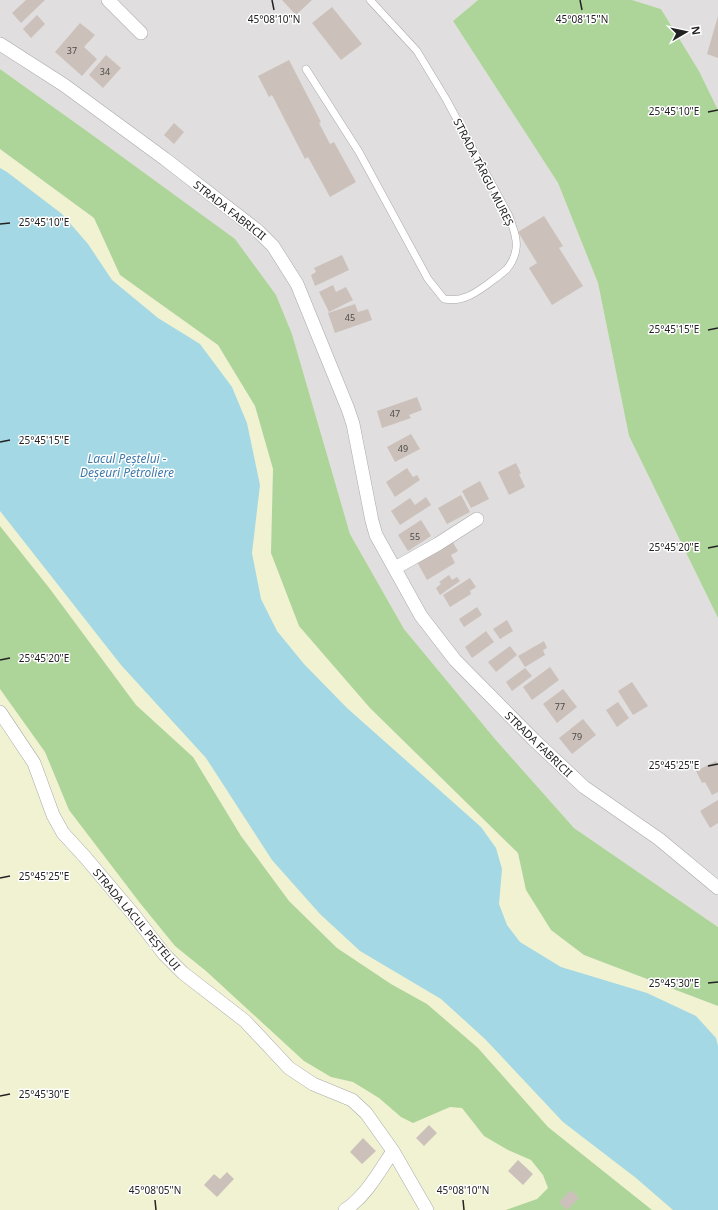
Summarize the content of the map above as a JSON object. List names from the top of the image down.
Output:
{
  "streets": {
    "street": ["STRADA FABRICII", "STRADA LACUL PEȘTELUI"],
    "lane": ["STRADA TÂRGU MUREȘ"]
  },
  "water": ["Lacul Peștelui - Deșeuri Petroliere"],
  "house_numbers": [
    "37",
    "34",
    "45",
    "47",
    "49",
    "55",
    "77",
    "79"
  ],
  "north": "right",
  "coordinates": [
    "45°08'10\"N",
    "45°08'15\"N",
    "25°45'10\"E",
    "25°45'15\"E",
    "25°45'20\"E",
    "25°45'25\"E",
    "25°45'30\"E",
    "45°08'05\"N"
  ]
}
